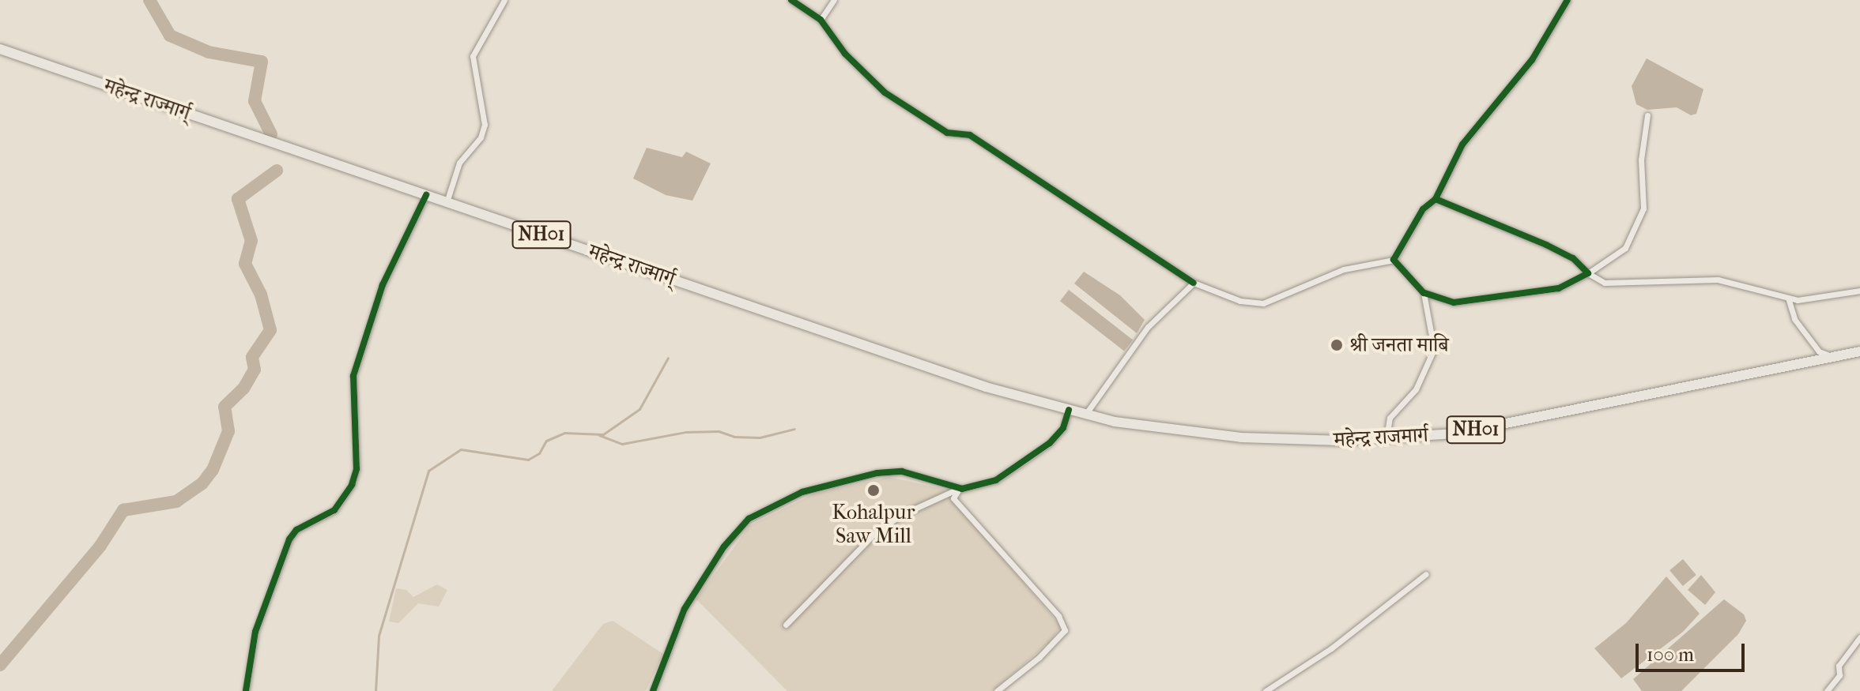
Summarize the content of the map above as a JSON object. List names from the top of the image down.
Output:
{
  "streets": {
    "highway": ["महेन्द्र राज्मार्ग्", "NH01", "महेन्द्र राजमार्ग"]
  },
  "crossings": [
    ["महेन्द्र राज्मार्ग्", "महेन्द्र राजमार्ग"]
  ],
  "places": ["श्री जनता माबि", "Kohalpur Saw Mill"],
  "scale_bar": "100 m"
}
